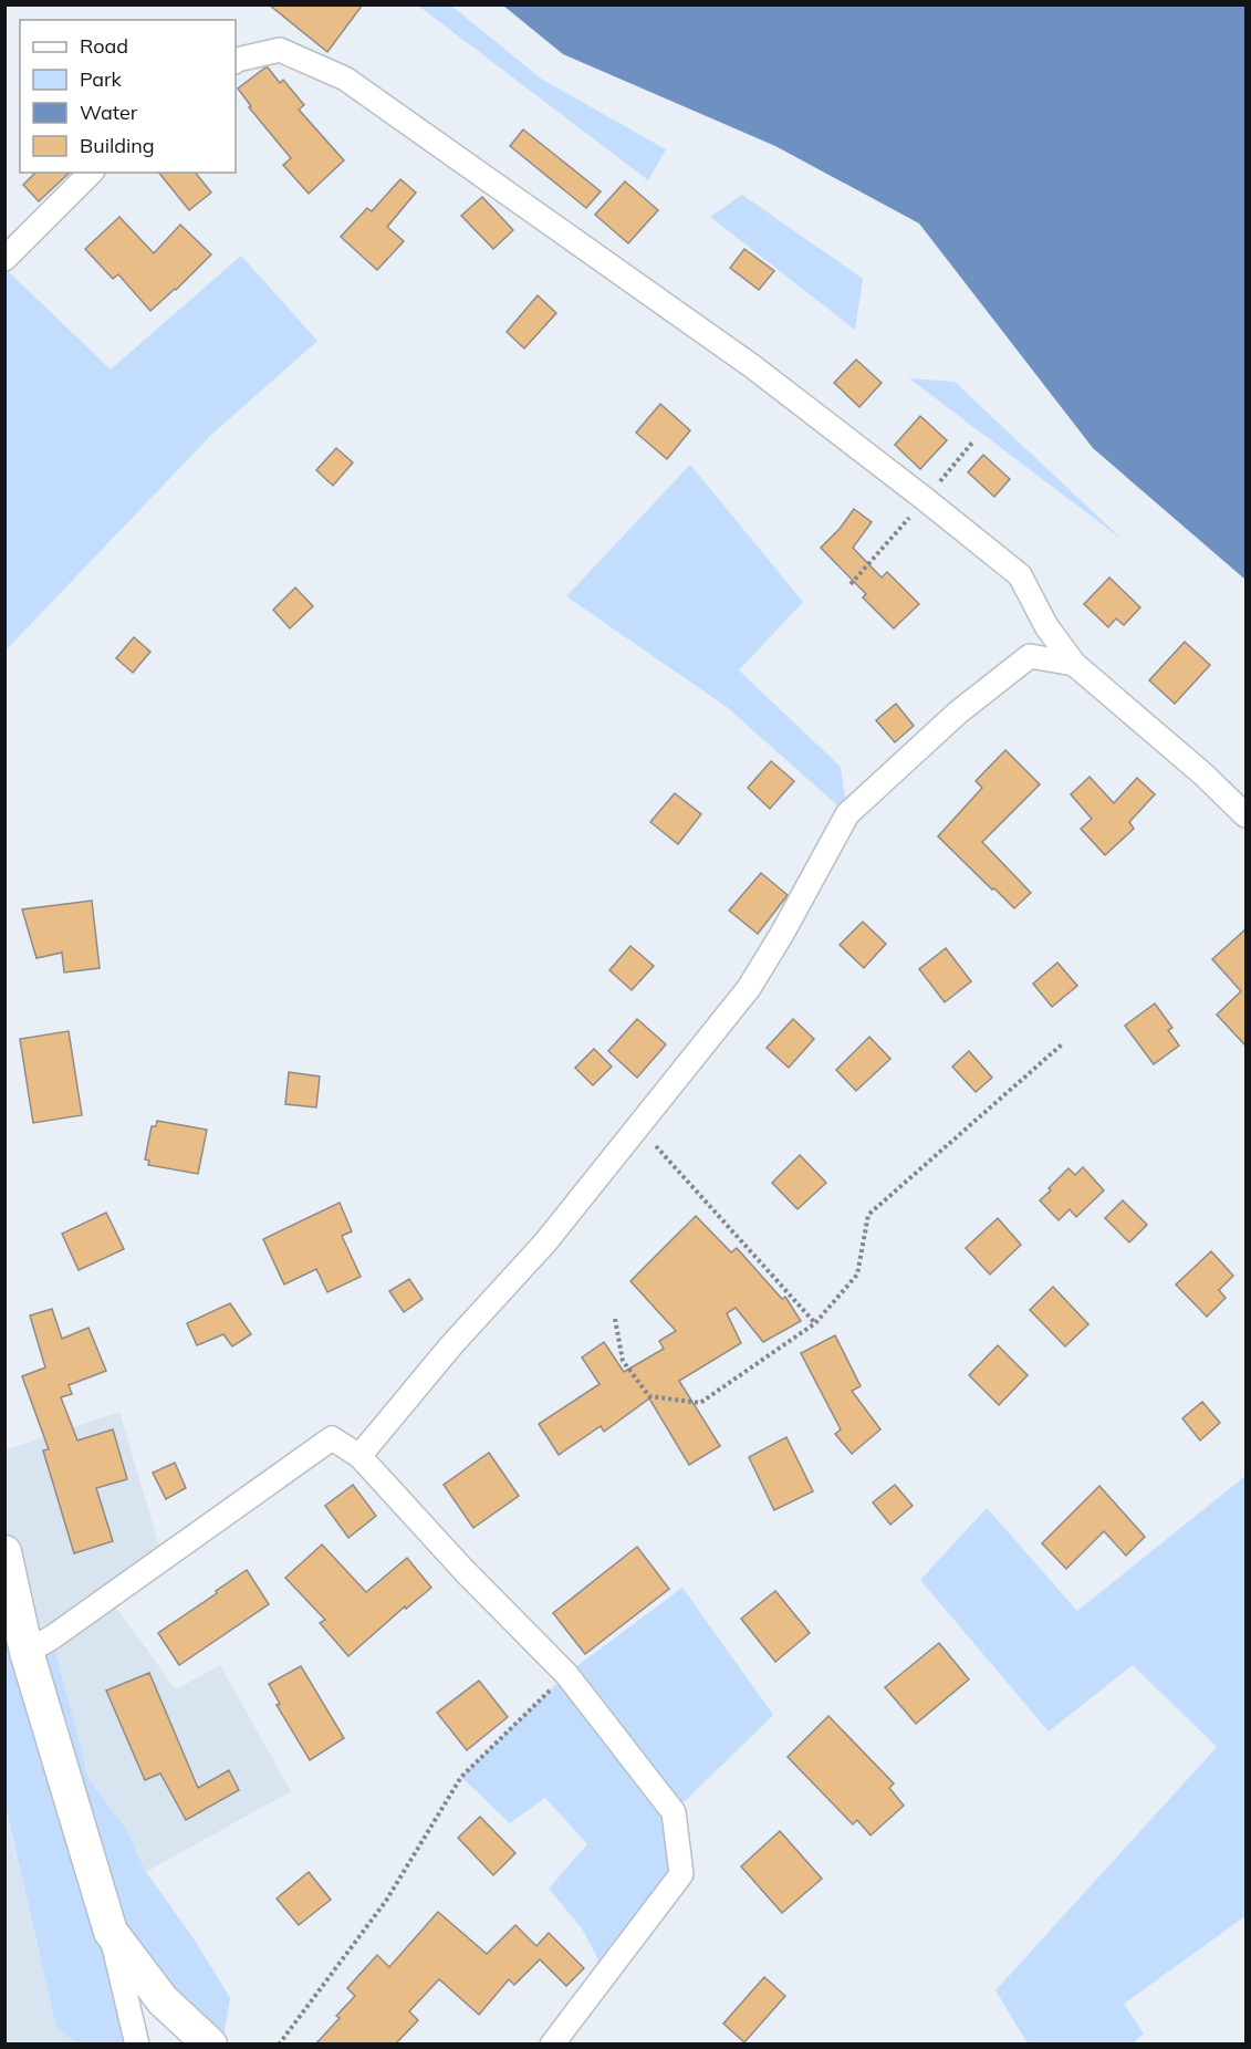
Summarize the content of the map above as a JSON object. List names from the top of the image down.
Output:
{
  "legend": [
    "Road",
    "Park",
    "Water",
    "Building"
  ]
}
